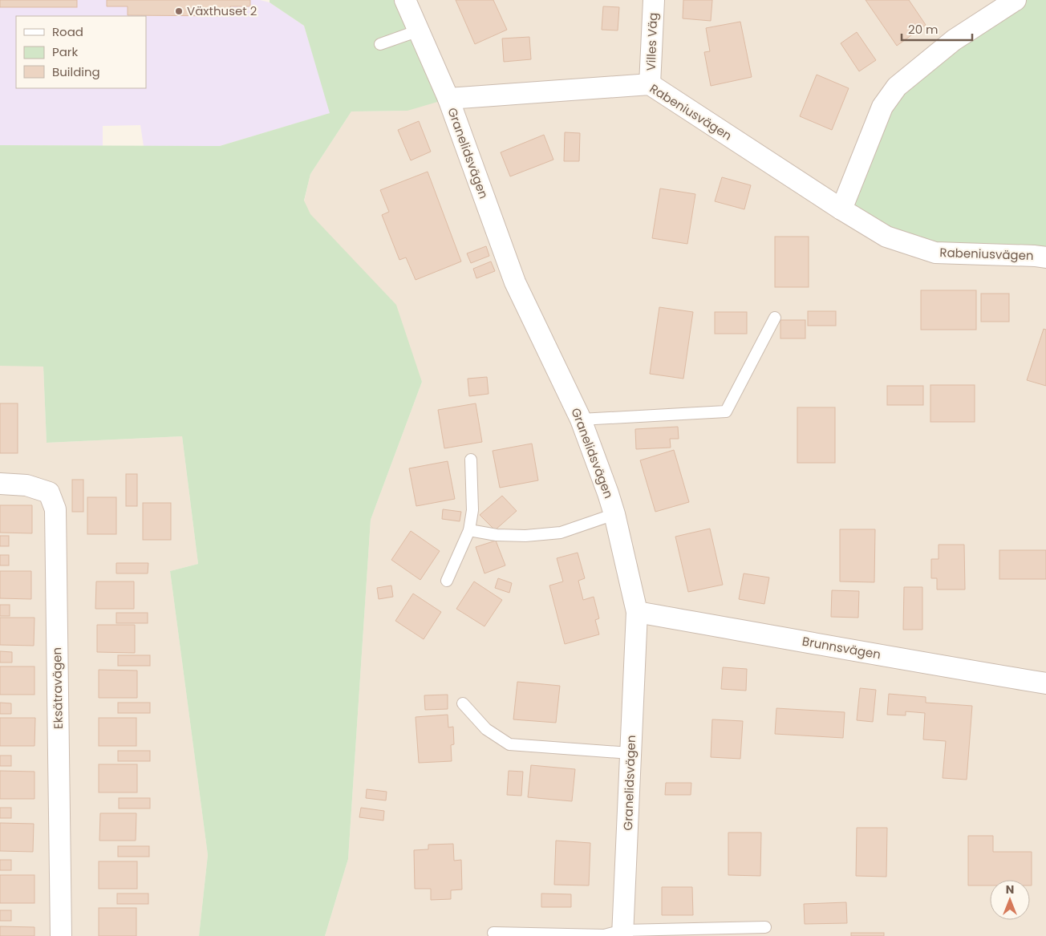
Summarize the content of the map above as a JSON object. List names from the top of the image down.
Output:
{
  "streets": {
    "street": [
      "Villes Väg",
      "Rabeniusvägen",
      "Granelidsvägen",
      "Brunnsvägen",
      "Eksätravägen"
    ]
  },
  "crossings": [
    ["Villes Väg", "Rabeniusvägen"],
    ["Rabeniusvägen", "Granelidsvägen"],
    ["Granelidsvägen", "Brunnsvägen"]
  ],
  "places": ["Växthuset 2"],
  "legend": ["Road", "Park", "Building"],
  "scale_bar": "20 m",
  "north": "top"
}
